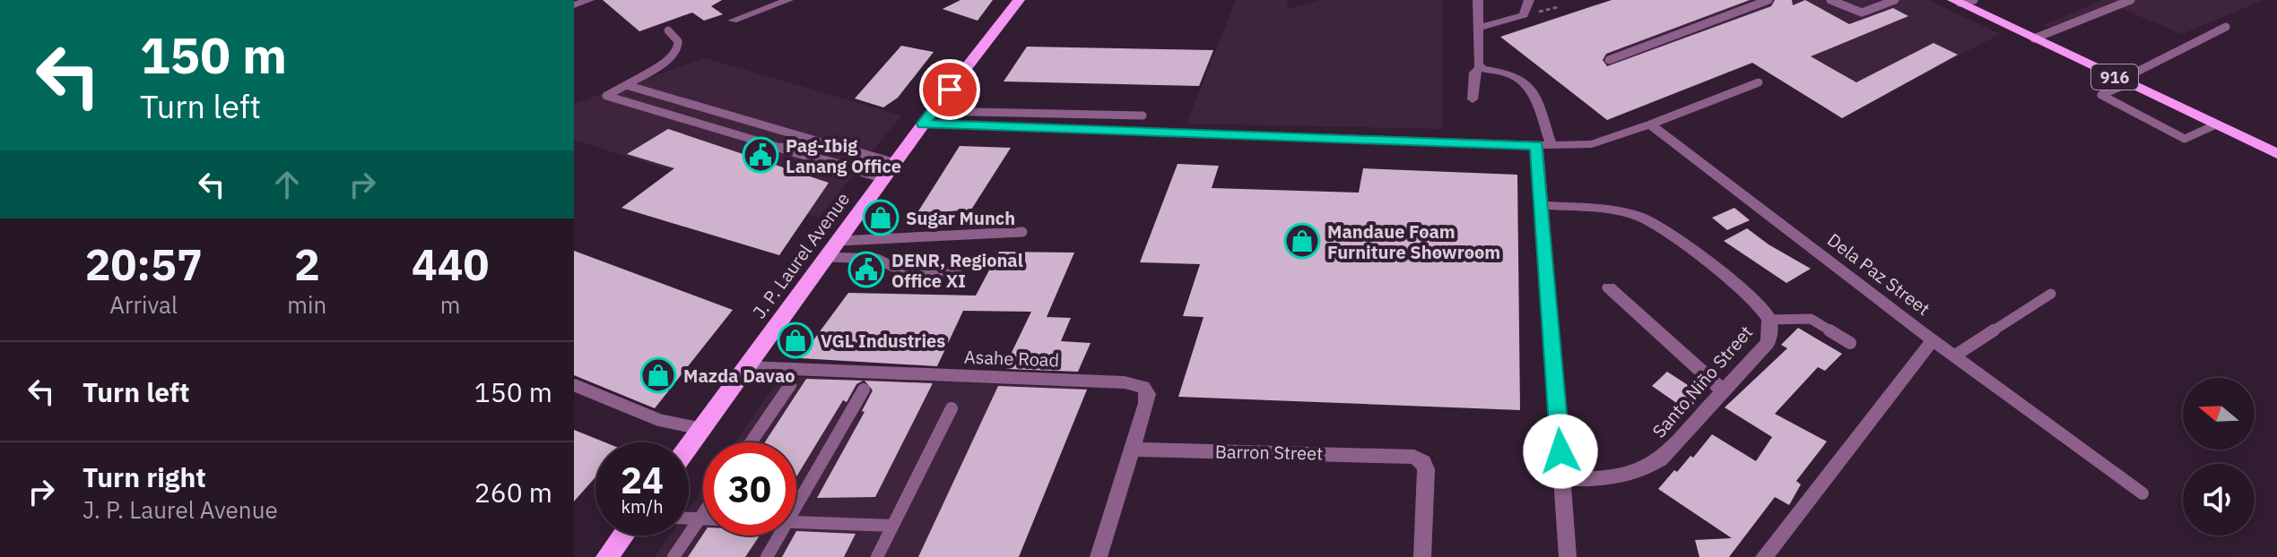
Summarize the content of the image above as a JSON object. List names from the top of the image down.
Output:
{
  "streets": {
    "main road": ["916", "J. P. Laurel Avenue"],
    "street": [
      "Dela Paz Street",
      "Asahe Road",
      "Santo Niño Street",
      "Barron Street"
    ]
  },
  "crossings": [
    ["J. P. Laurel Avenue", "Asahe Road"],
    ["Asahe Road", "Barron Street"]
  ],
  "places": {
    "public building": ["Pag-Ibig Lanang Office", "DENR, Regional Office XI"],
    "shop": [
      "Sugar Munch",
      "Mandaue Foam Furniture Showroom",
      "VGL Industries",
      "Mazda Davao"
    ]
  },
  "north": "left",
  "page": {
    "turn": ["150 m", "Turn left"],
    "eta": [
      "20:57",
      "Arrival",
      "2",
      "min",
      "440",
      "m"
    ],
    "list": [
      {
        "name": "Turn left",
        "value": "150 m"
      },
      {
        "name": "Turn right",
        "note": "J. P. Laurel Avenue",
        "value": "260 m"
      }
    ],
    "speed": "24 km/h",
    "limit": "30"
  }
}
